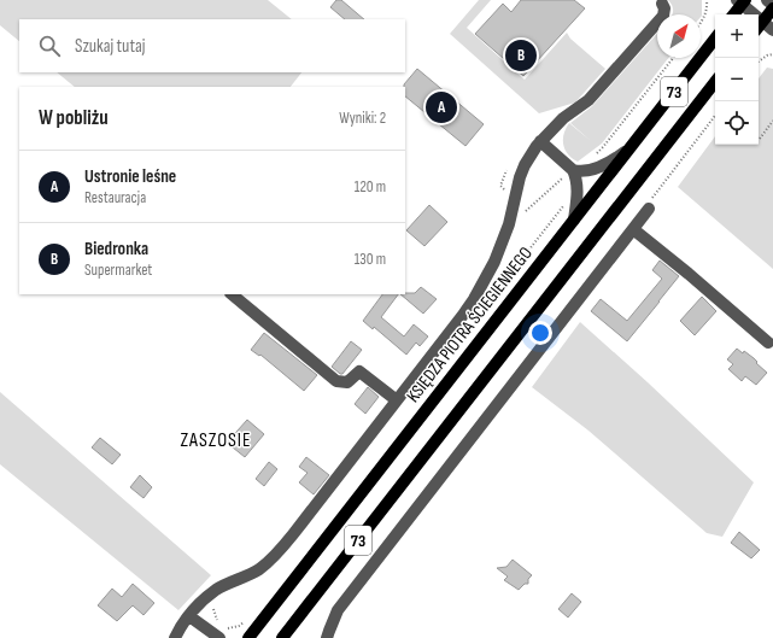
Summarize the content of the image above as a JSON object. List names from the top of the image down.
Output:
{
  "streets": {
    "main road": ["73", "KSIĘDZA PIOTRA ŚCIEGIENNEGO"]
  },
  "districts": ["ZASZOSIE"],
  "north": "top right",
  "page": {
    "map_buttons": ["+", "−"],
    "search": "Szukaj tutaj",
    "pins": ["B", "A"],
    "heading": ["W pobliżu", "Wyniki: 2"],
    "list": [
      {
        "mark": "A",
        "name": "Ustronie leśne",
        "note": "Restauracja",
        "value": "120 m"
      },
      {
        "mark": "B",
        "name": "Biedronka",
        "note": "Supermarket",
        "value": "130 m"
      }
    ]
  }
}
